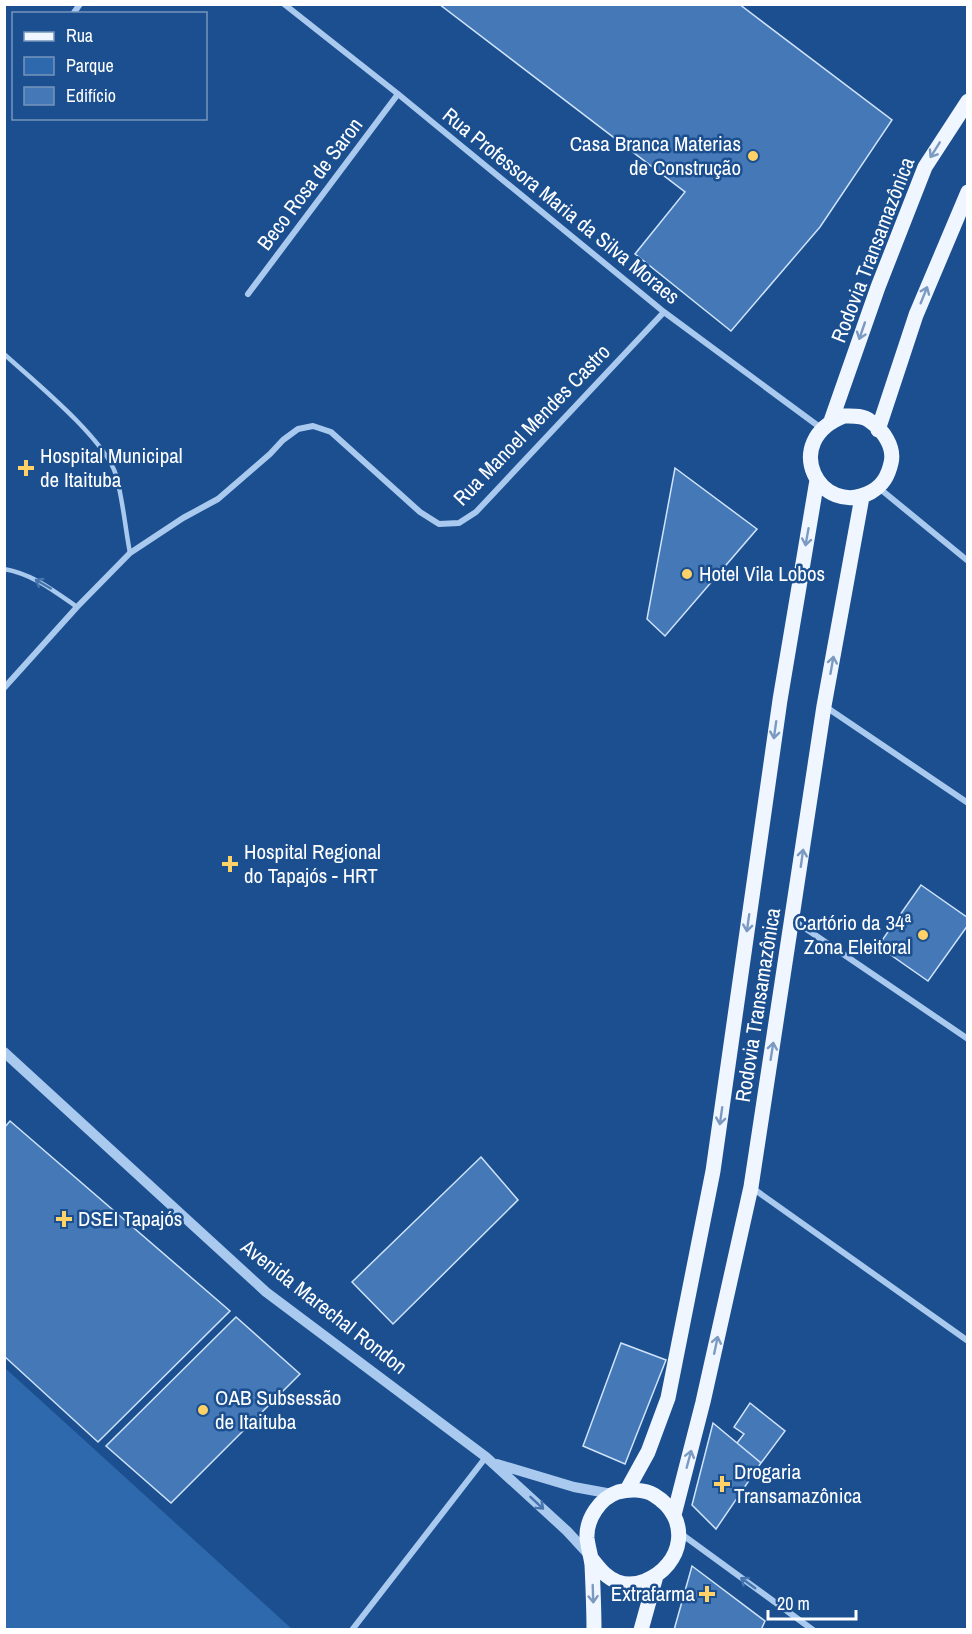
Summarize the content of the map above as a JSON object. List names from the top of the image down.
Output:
{
  "streets": {
    "main road": ["Rodovia Transamazônica"],
    "street": [
      "Beco Rosa de Saron",
      "Rua Professora Maria da Silva Moraes",
      "Rua Manoel Mendes Castro",
      "Avenida Marechal Rondon"
    ]
  },
  "crossings": [
    ["Beco Rosa de Saron", "Rua Professora Maria da Silva Moraes"],
    ["Rua Professora Maria da Silva Moraes", "Rodovia Transamazônica"],
    ["Rua Professora Maria da Silva Moraes", "Rua Manoel Mendes Castro"],
    ["Rodovia Transamazônica", "Avenida Marechal Rondon"]
  ],
  "places": {
    "other": [
      "Casa Branca Materias de Construção",
      "Hotel Vila Lobos",
      "Cartório da 34ª Zona Eleitoral",
      "OAB Subsessão de Itaituba"
    ],
    "health": [
      "Hospital Municipal de Itaituba",
      "Hospital Regional do Tapajós - HRT",
      "DSEI Tapajós",
      "Drogaria Transamazônica",
      "Extrafarma"
    ]
  },
  "legend": ["Rua", "Parque", "Edifício"],
  "scale_bar": "20 m"
}
